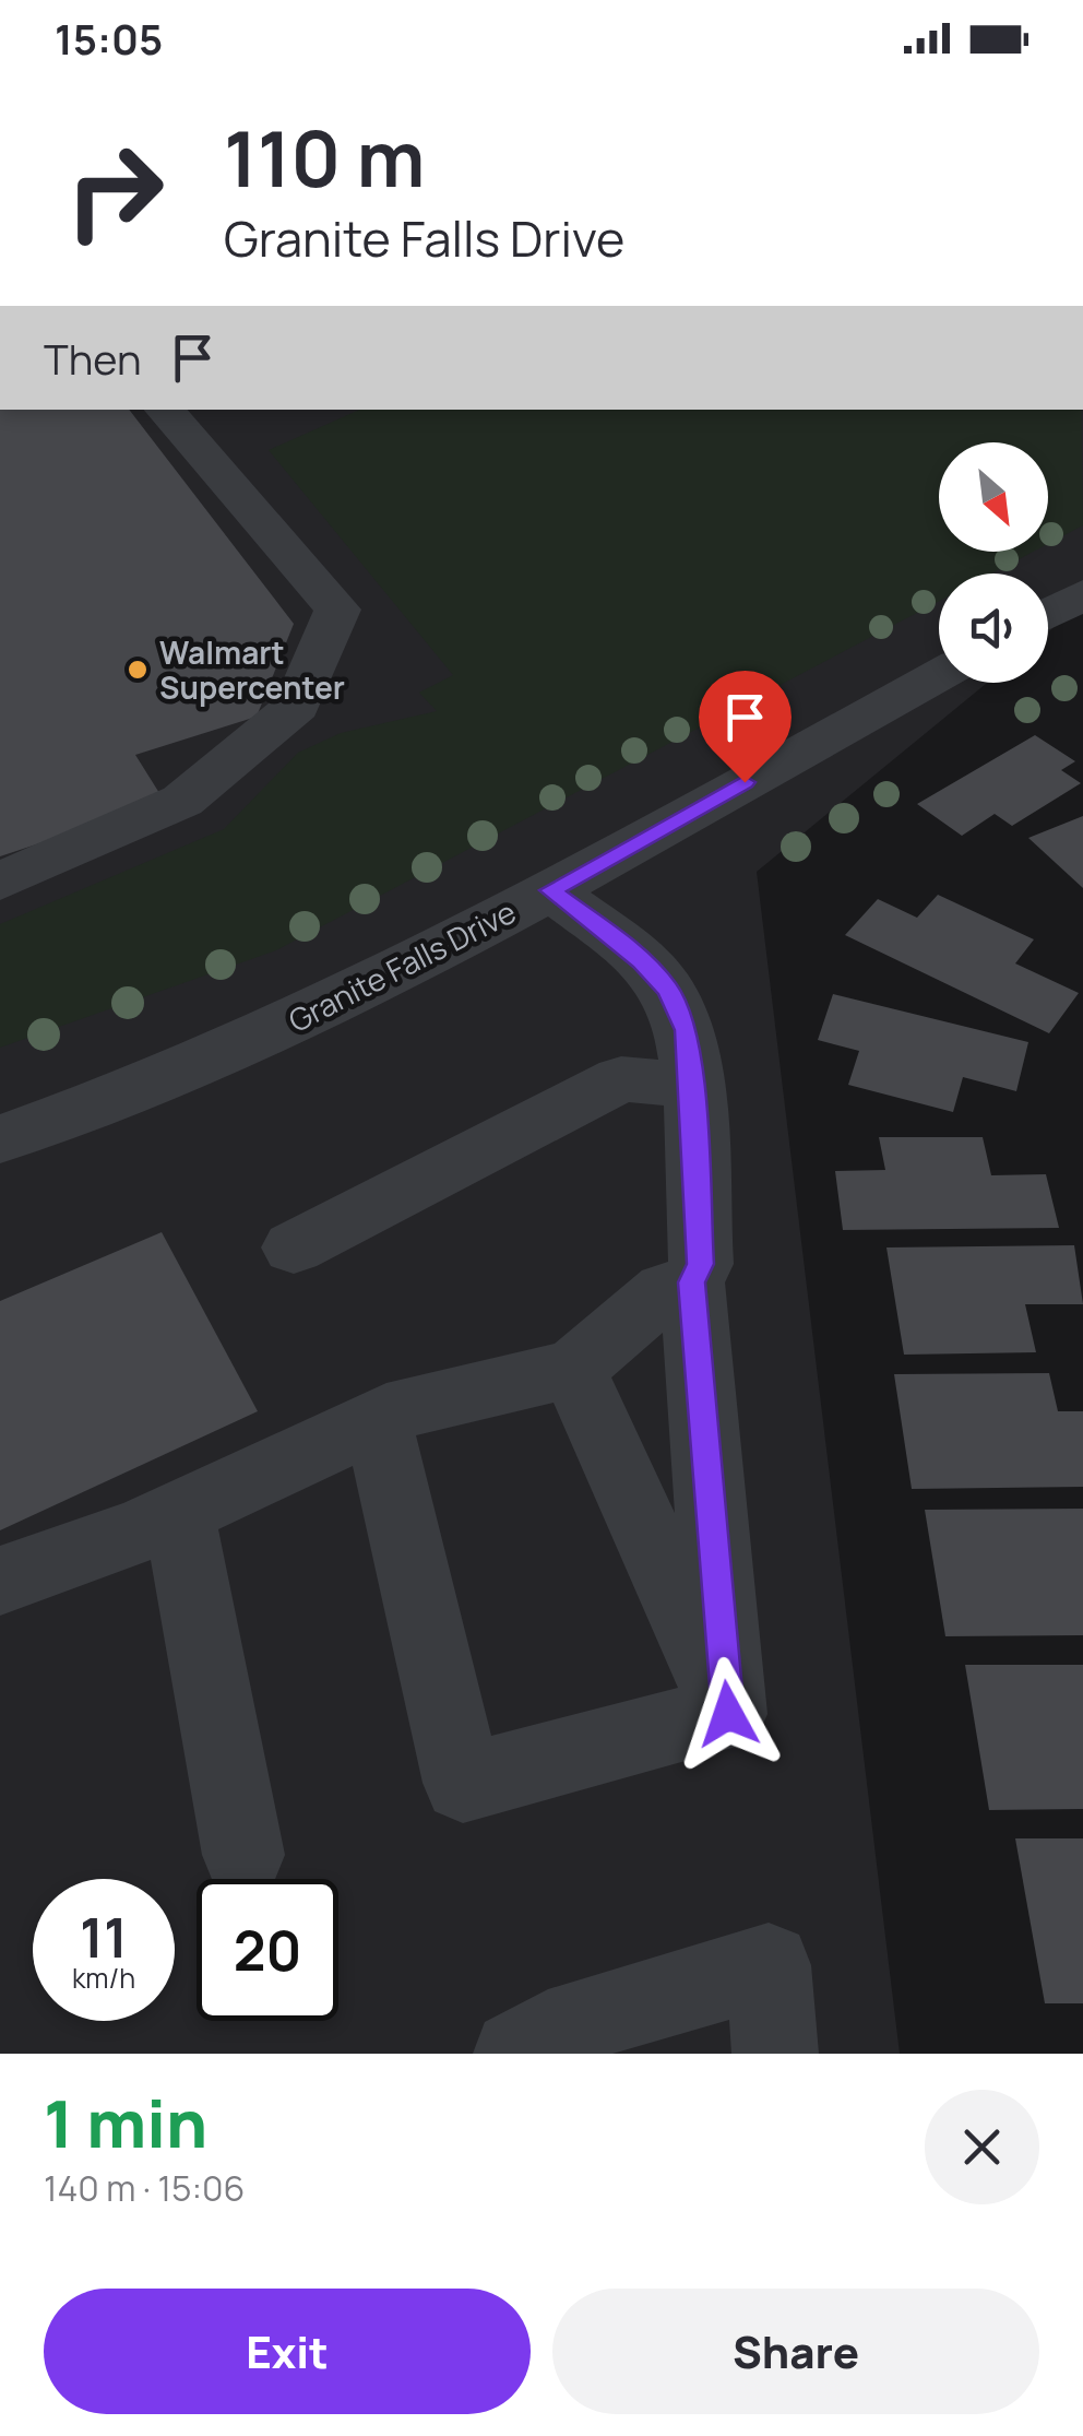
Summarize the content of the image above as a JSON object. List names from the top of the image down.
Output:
{
  "streets": {
    "street": ["Granite Falls Drive"]
  },
  "places": ["Walmart Supercenter"],
  "north": "bottom right",
  "page": {
    "status": "15:05",
    "turn": ["110 m", "Granite Falls Drive"],
    "then": "Then",
    "speed": "11 km/h",
    "limit": "20",
    "heading": ["1 min", "140 m · 15:06"],
    "buttons": ["Exit", "Share"]
  }
}
